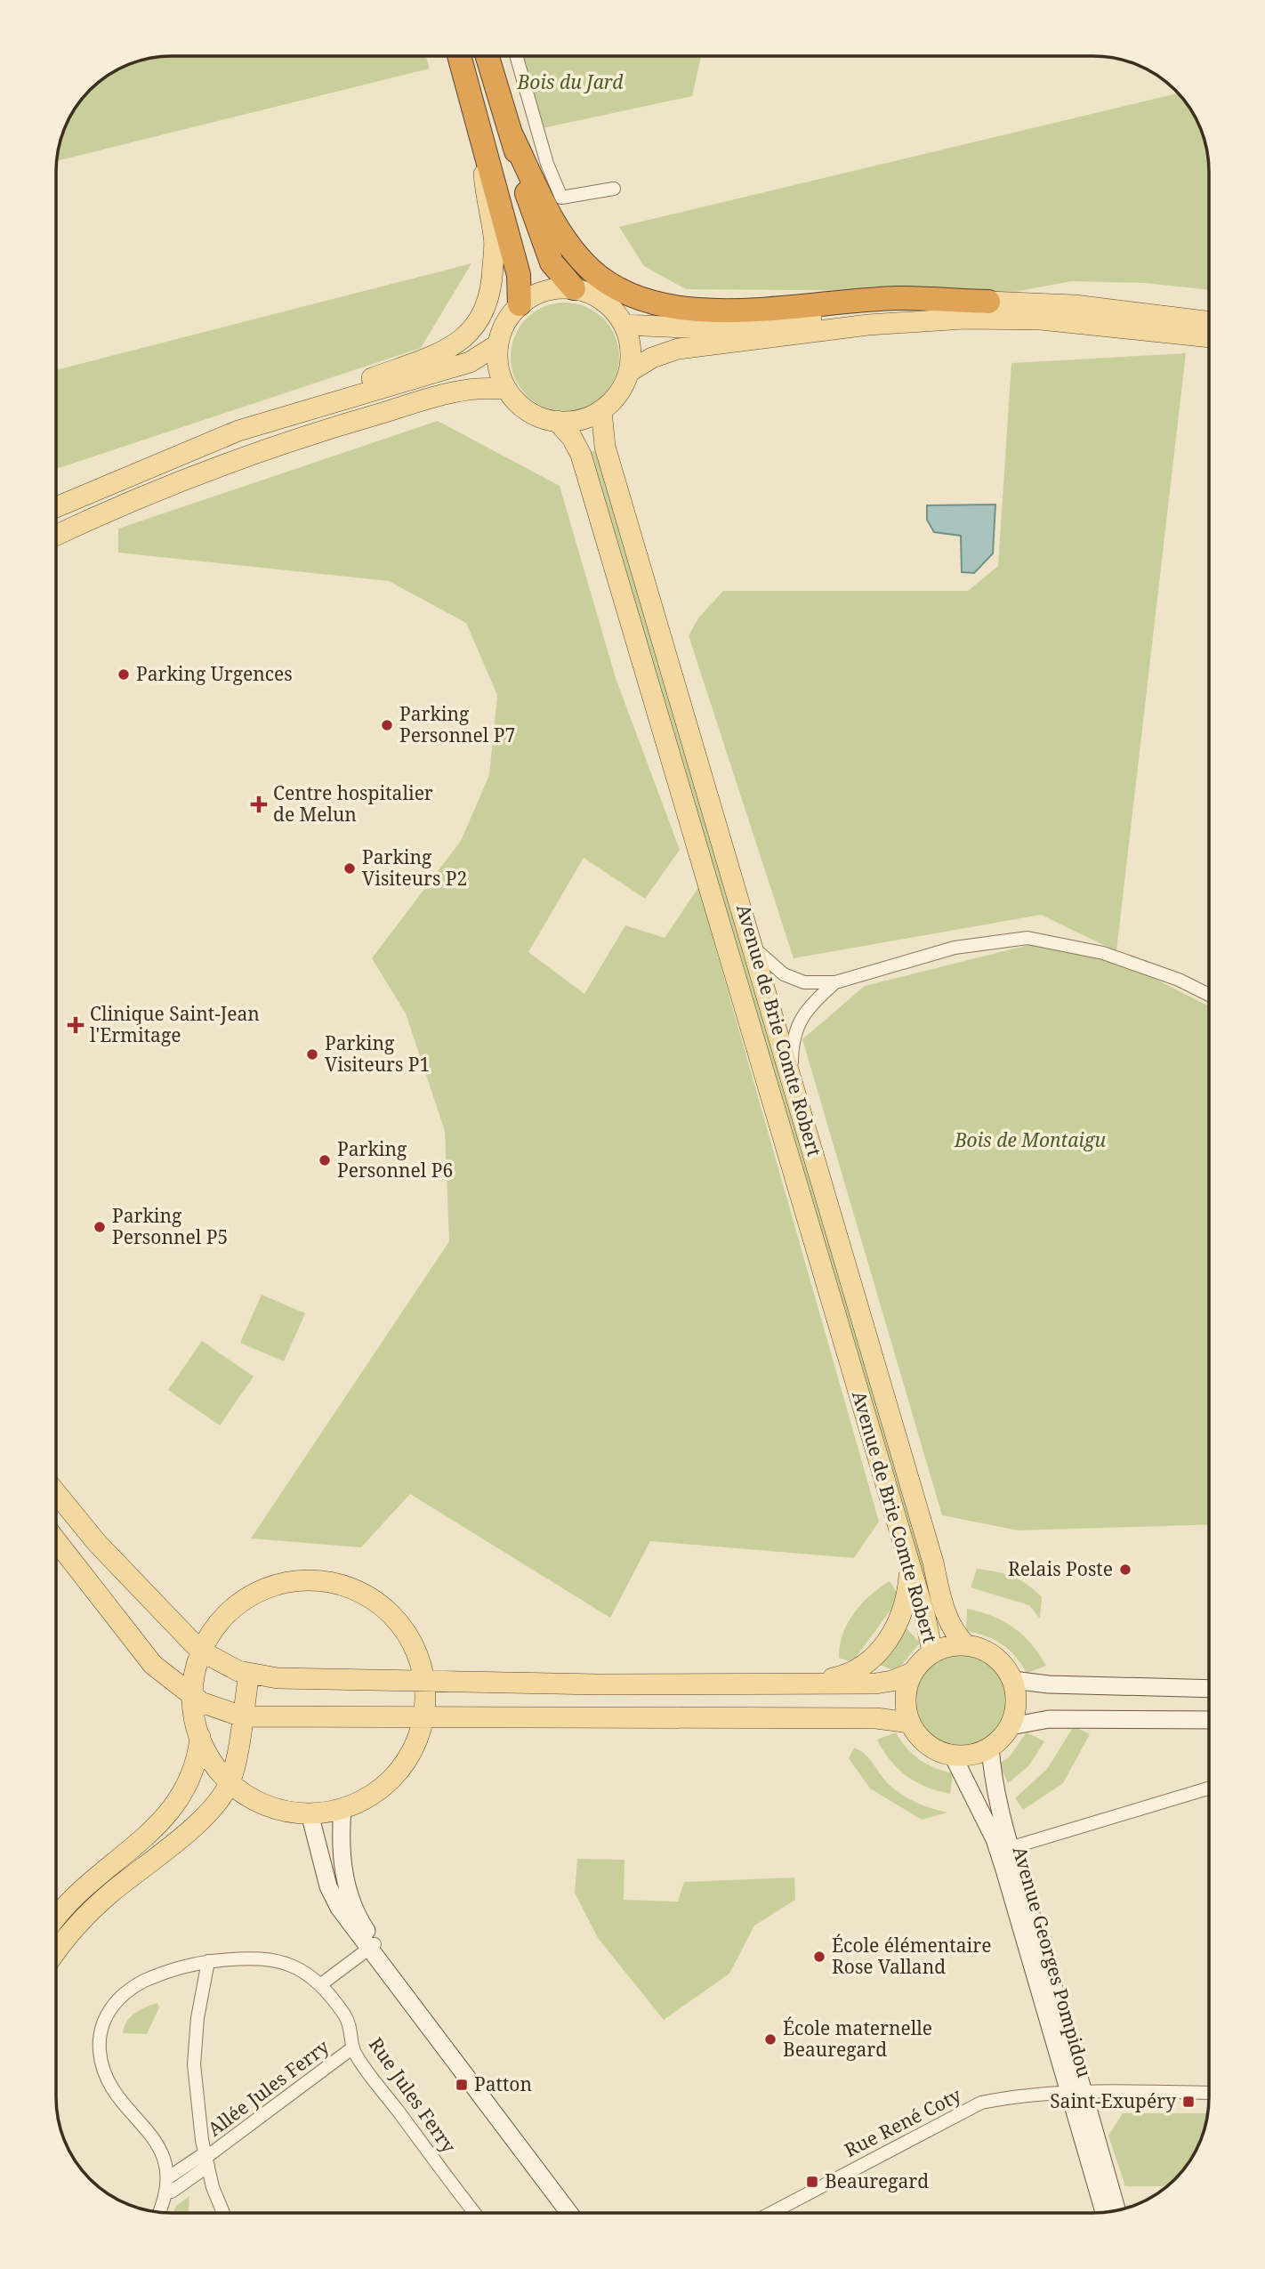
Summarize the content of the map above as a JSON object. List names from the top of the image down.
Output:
{
  "streets": {
    "main road": ["Avenue de Brie Comte Robert", "Avenue Georges Pompidou"],
    "street": ["Allée Jules Ferry", "Rue Jules Ferry", "Rue René Coty"]
  },
  "crossings": [
    ["Avenue de Brie Comte Robert", "Avenue Georges Pompidou"],
    ["Avenue Georges Pompidou", "Rue René Coty"],
    ["Allée Jules Ferry", "Rue Jules Ferry"]
  ],
  "parks": ["Bois du Jard", "Bois de Montaigu"],
  "places": {
    "other": [
      "Parking Urgences",
      "Parking Personnel P7",
      "Parking Visiteurs P2",
      "Parking Visiteurs P1",
      "Parking Personnel P6",
      "Parking Personnel P5",
      "Relais Poste",
      "École élémentaire Rose Valland",
      "École maternelle Beauregard"
    ],
    "health": ["Centre hospitalier de Melun", "Clinique Saint-Jean l'Ermitage"],
    "transit": ["Patton", "Saint-Exupéry", "Beauregard"]
  }
}
